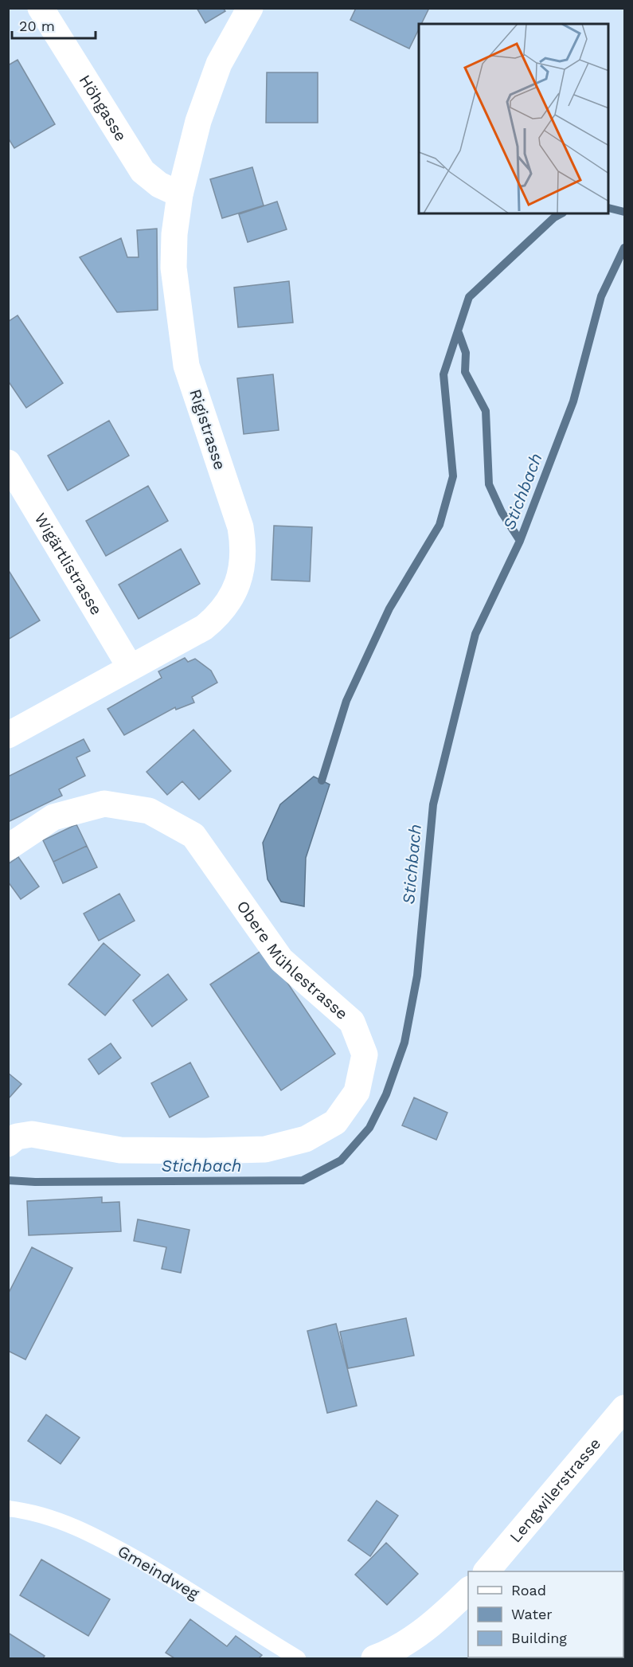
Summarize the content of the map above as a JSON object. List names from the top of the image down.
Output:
{
  "streets": {
    "street": [
      "Höhgasse",
      "Rigistrasse",
      "Wigärtlistrasse",
      "Obere Mühlestrasse",
      "Lengwilerstrasse"
    ],
    "lane": ["Gmeindweg"]
  },
  "crossings": [
    ["Höhgasse", "Rigistrasse"],
    ["Rigistrasse", "Wigärtlistrasse"]
  ],
  "water": ["Stichbach"],
  "legend": ["Road", "Water", "Building"],
  "scale_bar": "20 m"
}
